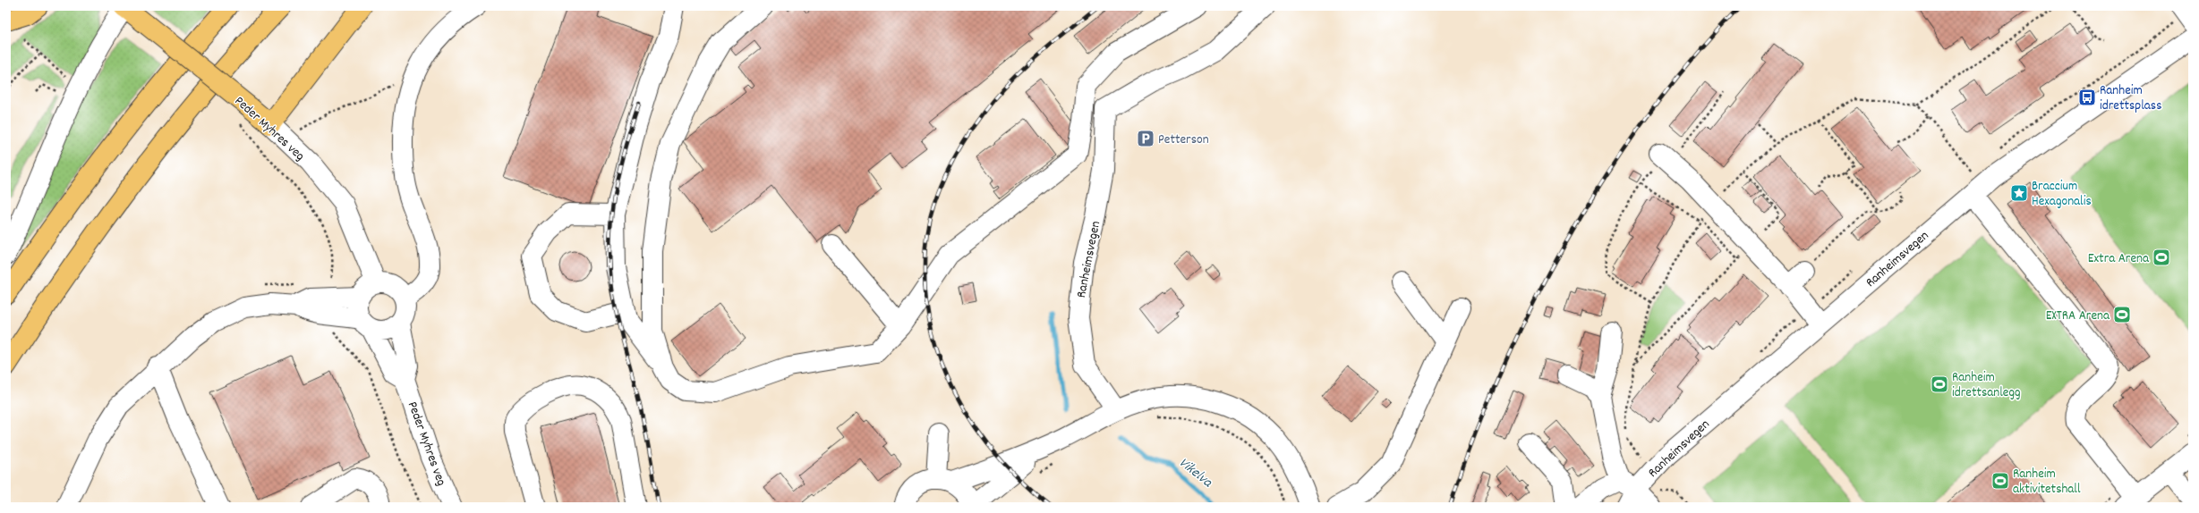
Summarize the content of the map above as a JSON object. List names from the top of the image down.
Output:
{
  "streets": {
    "main road": ["Peder Myhres veg"],
    "street": ["Ranheimsvegen"]
  },
  "water": ["Vikelva"],
  "places": {
    "bus stop": ["Ranheim idrettsplass"],
    "parking": ["Petterson"],
    "place": ["Braccium Hexagonalis"],
    "sports": [
      "Extra Arena",
      "EXTRA Arena",
      "Ranheim idrettsanlegg",
      "Ranheim aktivitetshall"
    ]
  }
}
